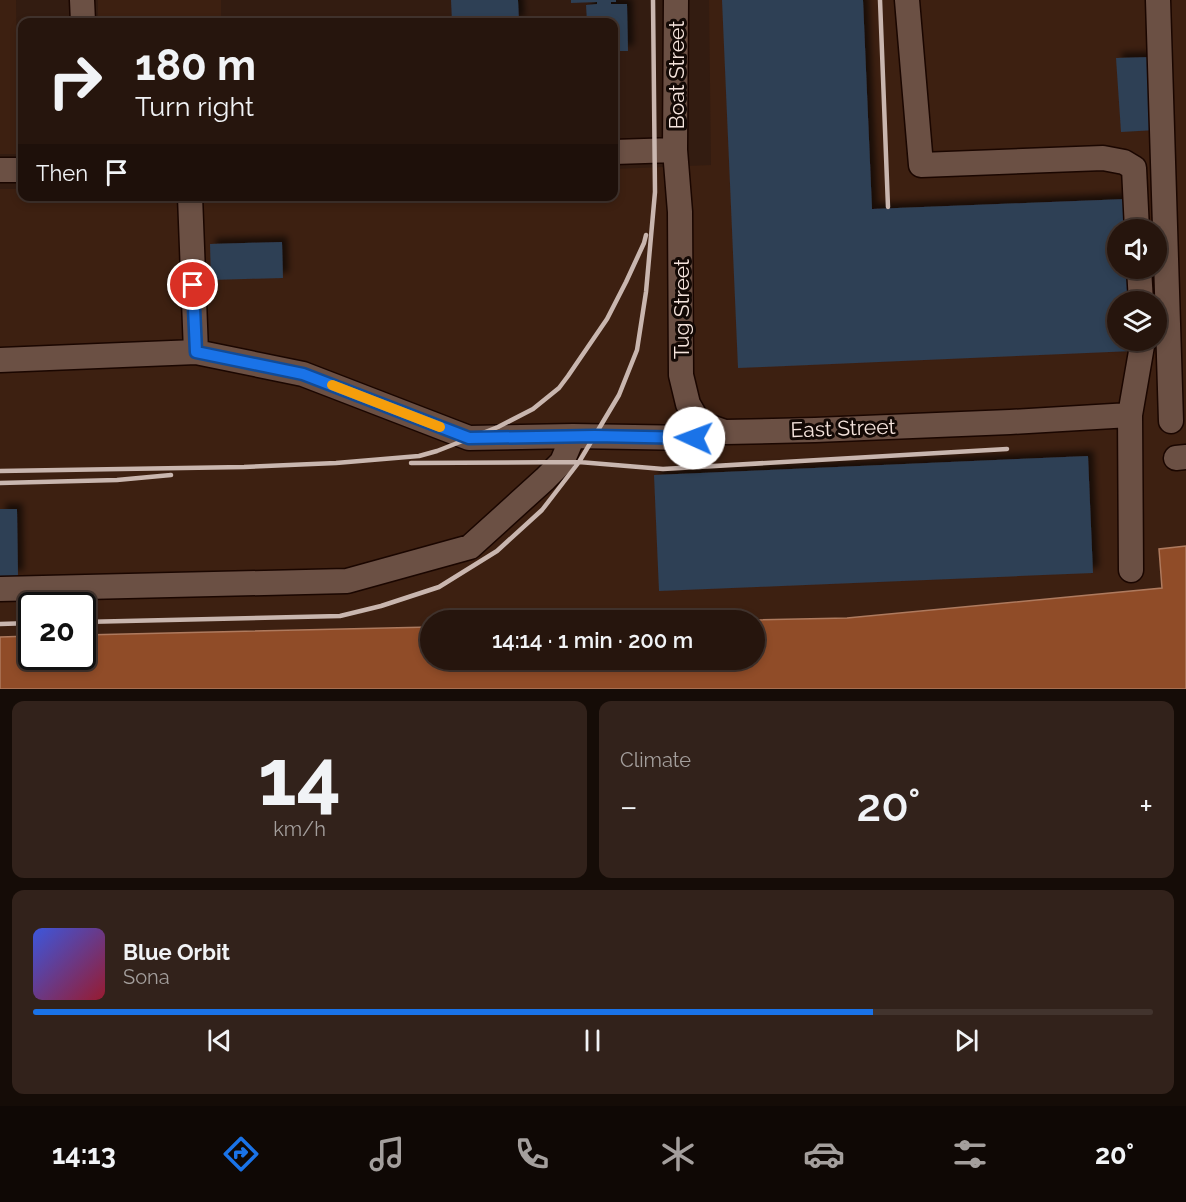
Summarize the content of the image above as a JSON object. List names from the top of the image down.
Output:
{
  "streets": {
    "street": ["Boat Street", "Tug Street", "East Street"]
  },
  "crossings": [
    ["Boat Street", "Tug Street"],
    ["Tug Street", "East Street"]
  ],
  "page": {
    "turn": ["180 m", "Turn right"],
    "then": "Then",
    "limit": "20",
    "trip": "14:14 · 1 min · 200 m",
    "tile": [
      ["14", "km/h"],
      "Climate"
    ],
    "heat": ["−", "20°", "+"],
    "song": ["Blue Orbit", "Sona"],
    "tabs": ["14:13", "20°"]
  }
}
